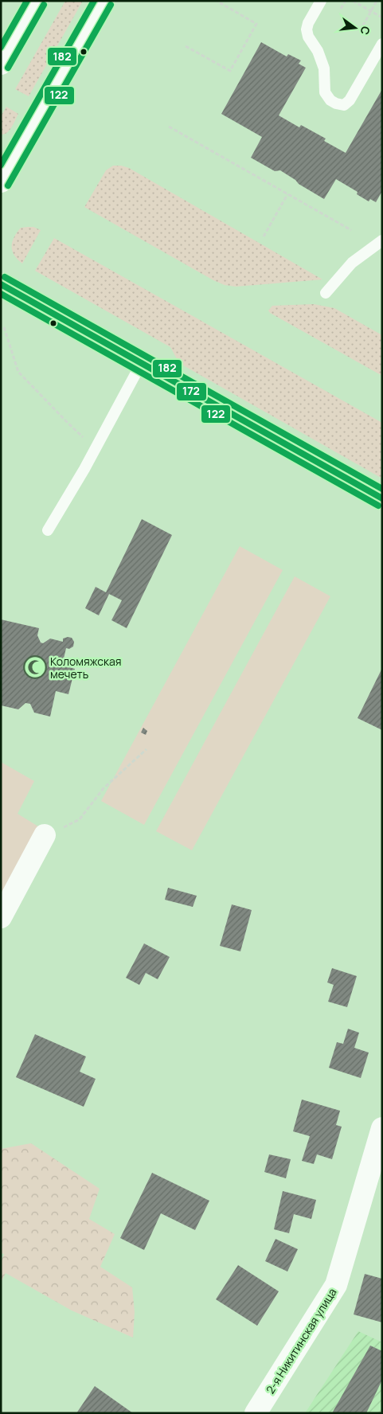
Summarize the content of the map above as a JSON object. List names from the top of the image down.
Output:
{
  "streets": {
    "main road": ["2-я Никитинская улица"]
  },
  "places": {
    "mosque": ["Коломяжская мечеть"]
  },
  "lines": ["transit line 182", "transit line 122", "transit line 172"],
  "north": "right"
}
